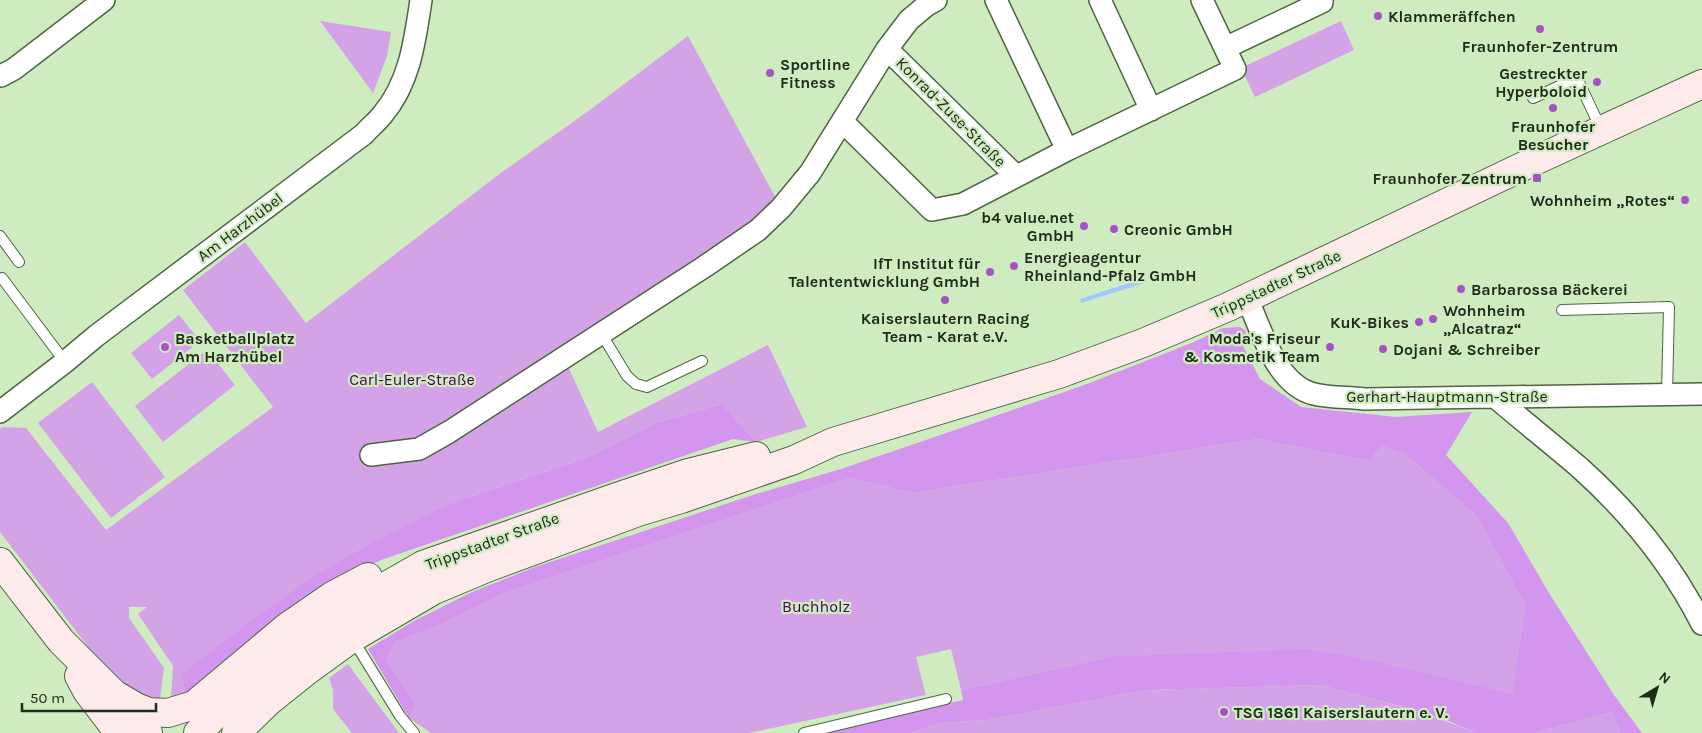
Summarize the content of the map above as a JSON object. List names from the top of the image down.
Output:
{
  "streets": {
    "main road": ["Trippstadter Straße"],
    "street": ["Konrad-Zuse-Straße", "Am Harzhübel", "Gerhart-Hauptmann-Straße"]
  },
  "crossings": [
    ["Trippstadter Straße", "Gerhart-Hauptmann-Straße"]
  ],
  "parks": ["Carl-Euler-Straße", "Buchholz"],
  "places": {
    "other": [
      "Klammeräffchen",
      "Fraunhofer-Zentrum",
      "Sportline Fitness",
      "Gestreckter Hyperboloid",
      "Fraunhofer Besucher",
      "Wohnheim „Rotes“",
      "b4 value.net GmbH",
      "Creonic GmbH",
      "Energieagentur Rheinland-Pfalz GmbH",
      "IfT Institut für Talententwicklung GmbH",
      "Barbarossa Bäckerei",
      "Kaiserslautern Racing Team - Karat e.V.",
      "Wohnheim „Alcatraz“",
      "KuK-Bikes",
      "Basketballplatz Am Harzhübel",
      "Moda's Friseur & Kosmetik Team",
      "Dojani & Schreiber",
      "TSG 1861 Kaiserslautern e. V."
    ],
    "transit": ["Fraunhofer Zentrum"]
  },
  "scale_bar": "50 m",
  "north": "top right"
}
